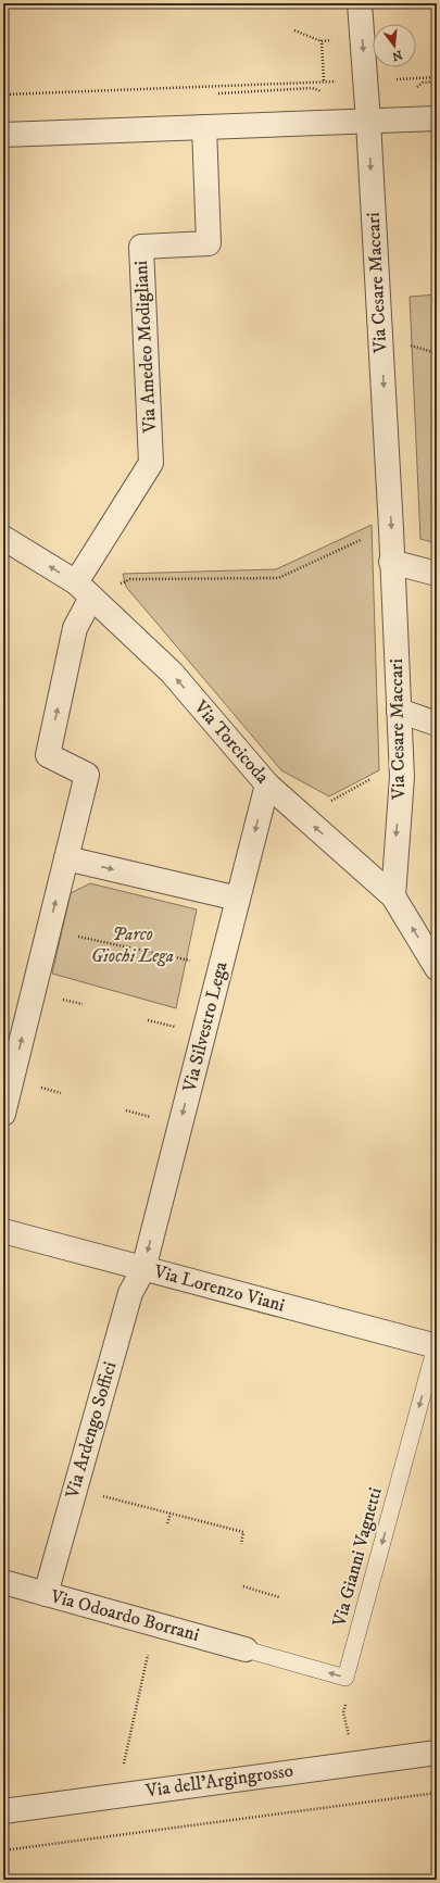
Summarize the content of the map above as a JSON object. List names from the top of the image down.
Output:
{
  "streets": {
    "street": [
      "Via Cesare Maccari",
      "Via Amedeo Modigliani",
      "Via Torcicoda",
      "Via Silvestro Lega",
      "Via Lorenzo Viani",
      "Via Ardengo Soffici",
      "Via Odoardo Borrani",
      "Via dell'Argingrosso"
    ],
    "lane": ["Via Gianni Vagnetti"]
  },
  "crossings": [
    ["Via Cesare Maccari", "Via Torcicoda"],
    ["Via Amedeo Modigliani", "Via Torcicoda"],
    ["Via Torcicoda", "Via Silvestro Lega"],
    ["Via Silvestro Lega", "Via Lorenzo Viani"],
    ["Via Silvestro Lega", "Via Ardengo Soffici"],
    ["Via Lorenzo Viani", "Via Ardengo Soffici"],
    ["Via Lorenzo Viani", "Via Gianni Vagnetti"],
    ["Via Ardengo Soffici", "Via Odoardo Borrani"]
  ],
  "one_way": ["Via Cesare Maccari", "Via Torcicoda", "Via Gianni Vagnetti"],
  "parks": ["Parco Giochi Lega"],
  "north": "bottom"
}
